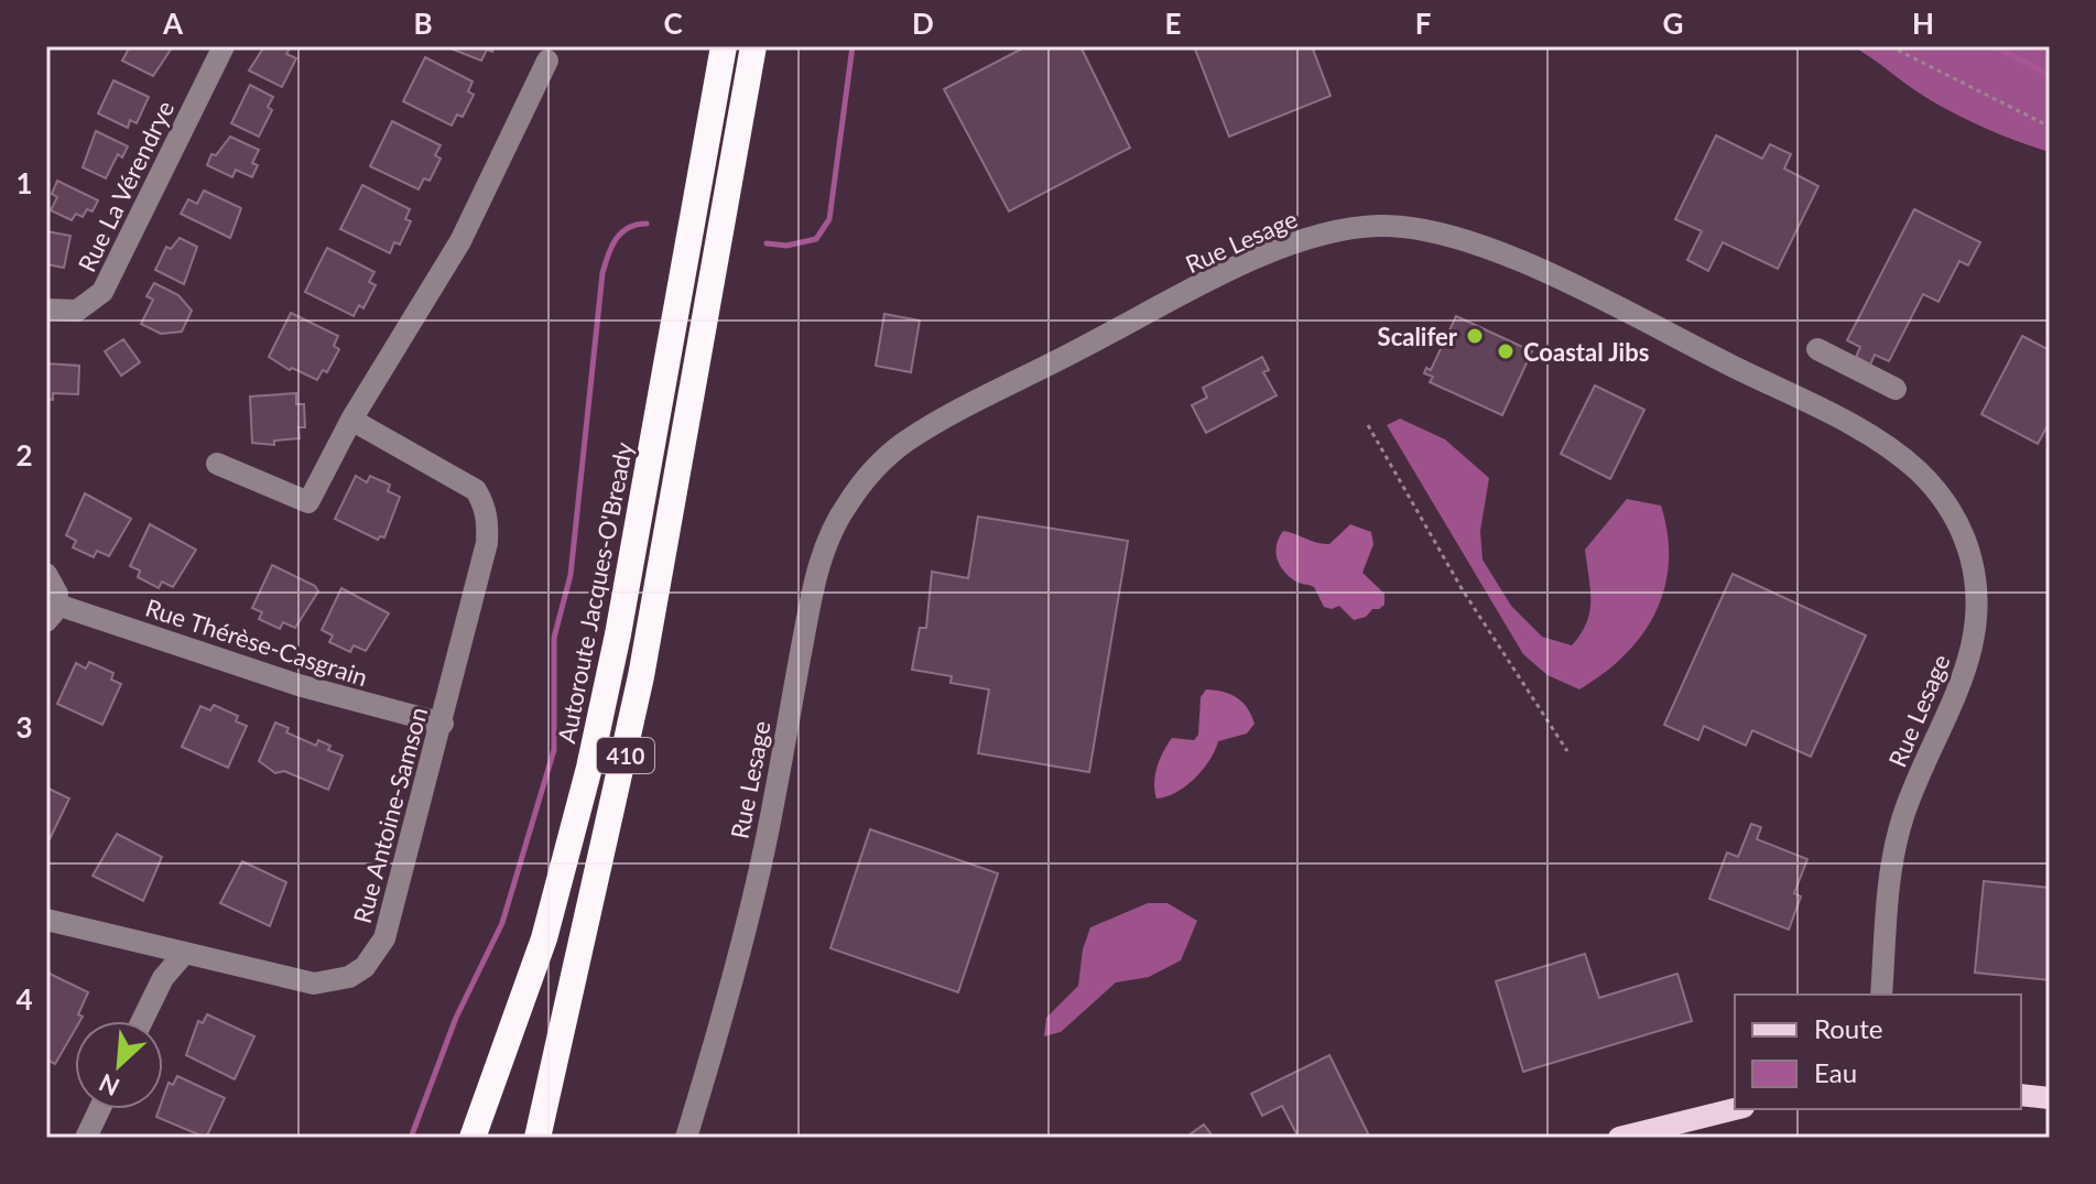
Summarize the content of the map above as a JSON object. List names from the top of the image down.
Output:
{
  "streets": {
    "highway": ["Autoroute Jacques-O'Bready", "410"],
    "street": [
      "Rue La Vérendrye",
      "Rue Lesage",
      "Rue Thérèse-Casgrain",
      "Rue Antoine-Samson"
    ]
  },
  "crossings": [
    ["Rue Thérèse-Casgrain", "Rue Antoine-Samson"]
  ],
  "places": ["Scalifer", "Coastal Jibs"],
  "legend": ["Route", "Eau"],
  "north": "bottom left",
  "grid": {
    "columns": [
      "A",
      "B",
      "C",
      "D",
      "E",
      "F",
      "G",
      "H"
    ],
    "rows": [
      "1",
      "2",
      "3",
      "4"
    ]
  }
}
